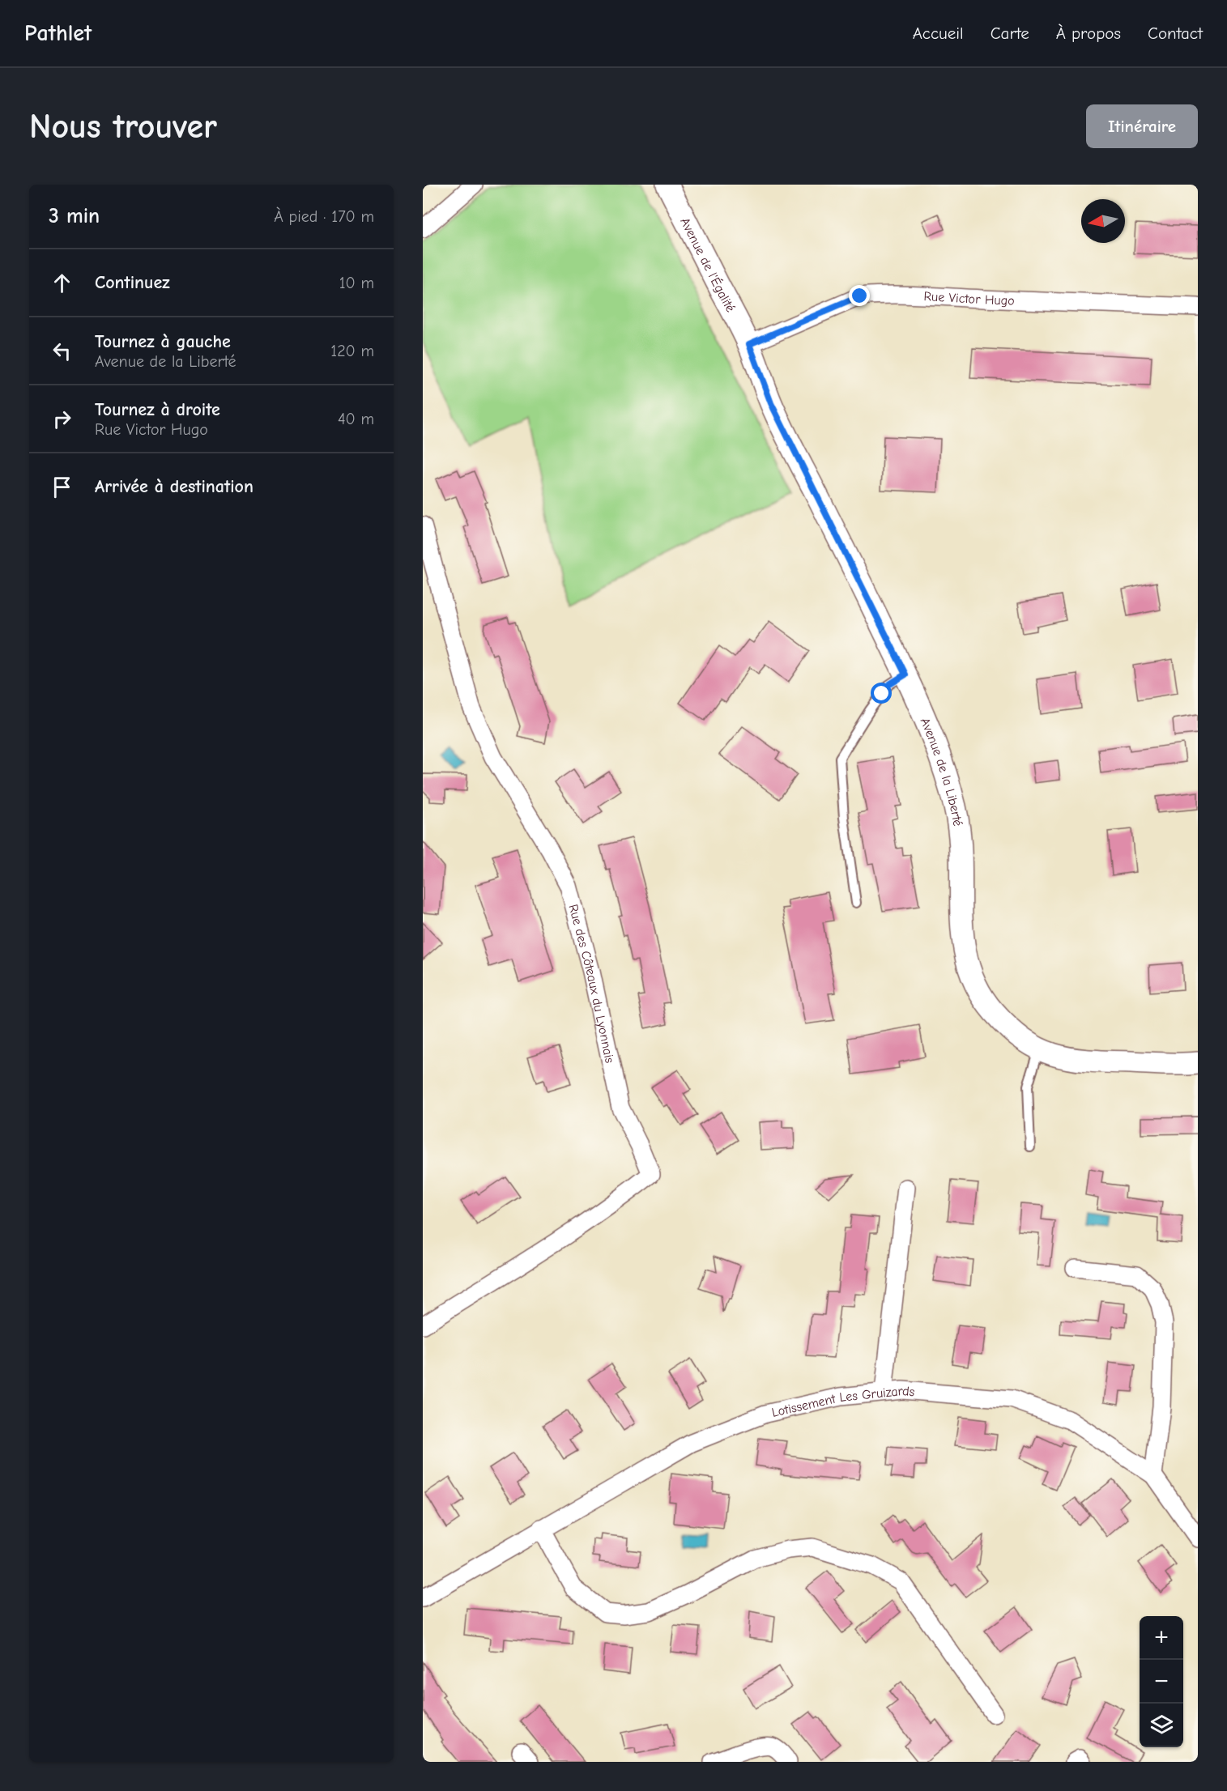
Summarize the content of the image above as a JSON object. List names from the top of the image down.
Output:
{
  "streets": {
    "street": [
      "Avenue de l'Égalité",
      "Rue Victor Hugo",
      "Avenue de la Liberté",
      "Rue des Côteaux du Lyonnais",
      "Lotissement Les Gruizards"
    ]
  },
  "crossings": [
    ["Avenue de l'Égalité", "Rue Victor Hugo"],
    ["Avenue de l'Égalité", "Avenue de la Liberté"],
    ["Rue Victor Hugo", "Avenue de la Liberté"]
  ],
  "north": "left",
  "page": {
    "header": "Pathlet",
    "nav": [
      "Accueil",
      "Carte",
      "À propos",
      "Contact"
    ],
    "buttons": "Itinéraire",
    "title": "Nous trouver",
    "heading": ["3 min", "À pied · 170 m"],
    "list": [
      ["Continuez", "10 m"],
      ["Tournez à gauche", "Avenue de la Liberté", "120 m"],
      ["Tournez à droite", "Rue Victor Hugo", "40 m"],
      "Arrivée à destination"
    ],
    "map_buttons": ["+", "−"]
  }
}
